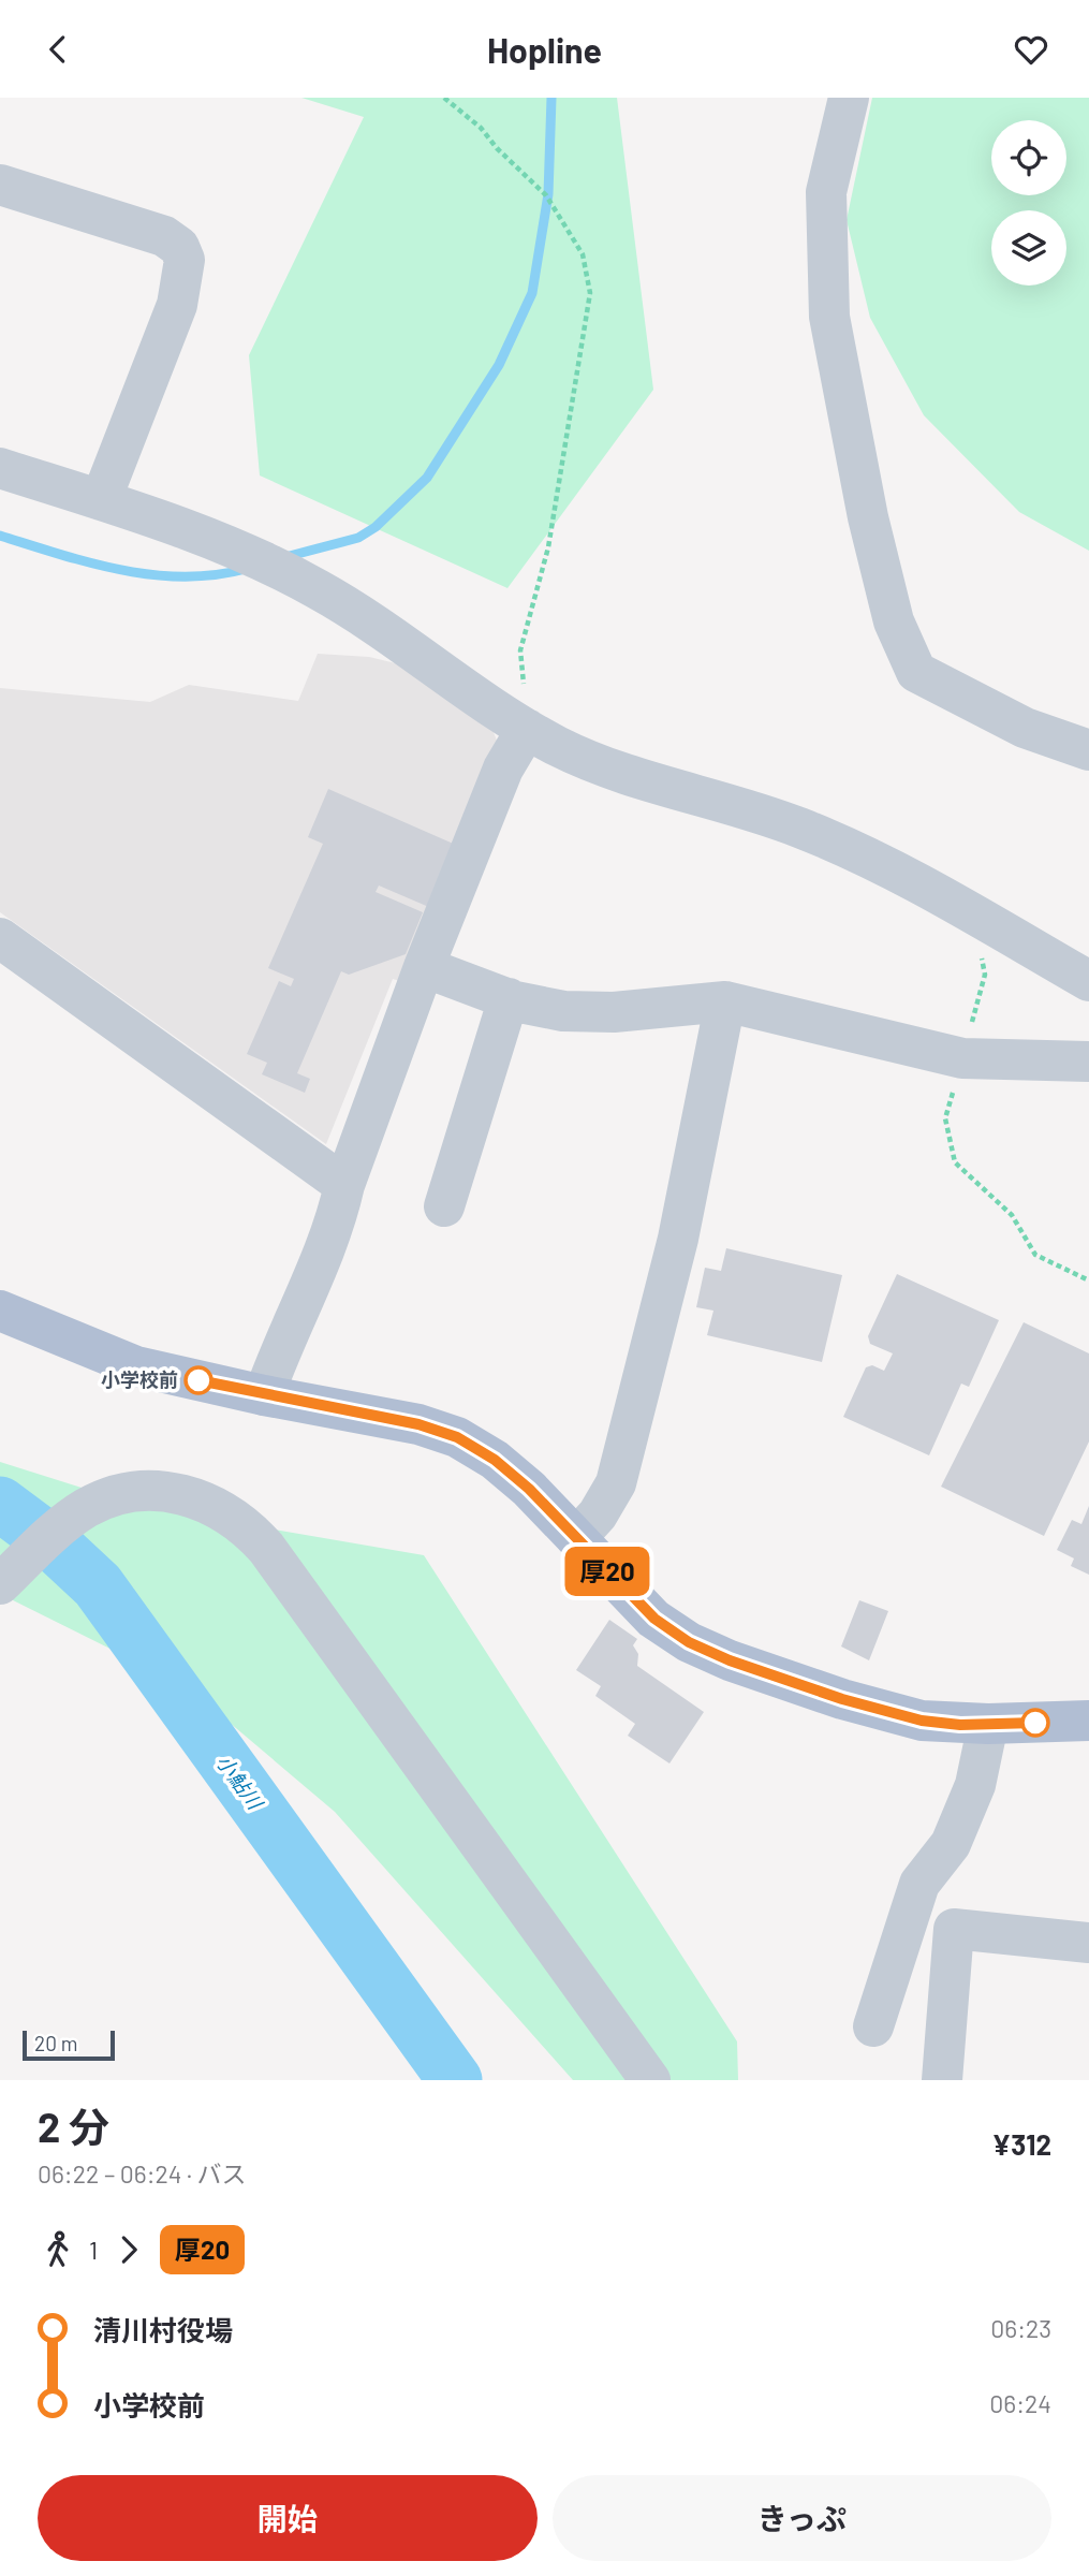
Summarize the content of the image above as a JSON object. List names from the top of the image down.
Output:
{
  "water": ["小鮎川"],
  "places": ["小学校前"],
  "lines": ["bus line 厚20"],
  "scale_bar": "20 m",
  "page": {
    "header": "Hopline",
    "on_map": "厚20",
    "scale": "20 m",
    "heading": ["2 分", "06:22 – 06:24 · バス", "¥312"],
    "legs": ["1", "厚20"],
    "list": [
      {
        "name": "清川村役場",
        "value": "06:23"
      },
      {
        "name": "小学校前",
        "value": "06:24"
      }
    ],
    "buttons": ["開始", "きっぷ"]
  }
}
